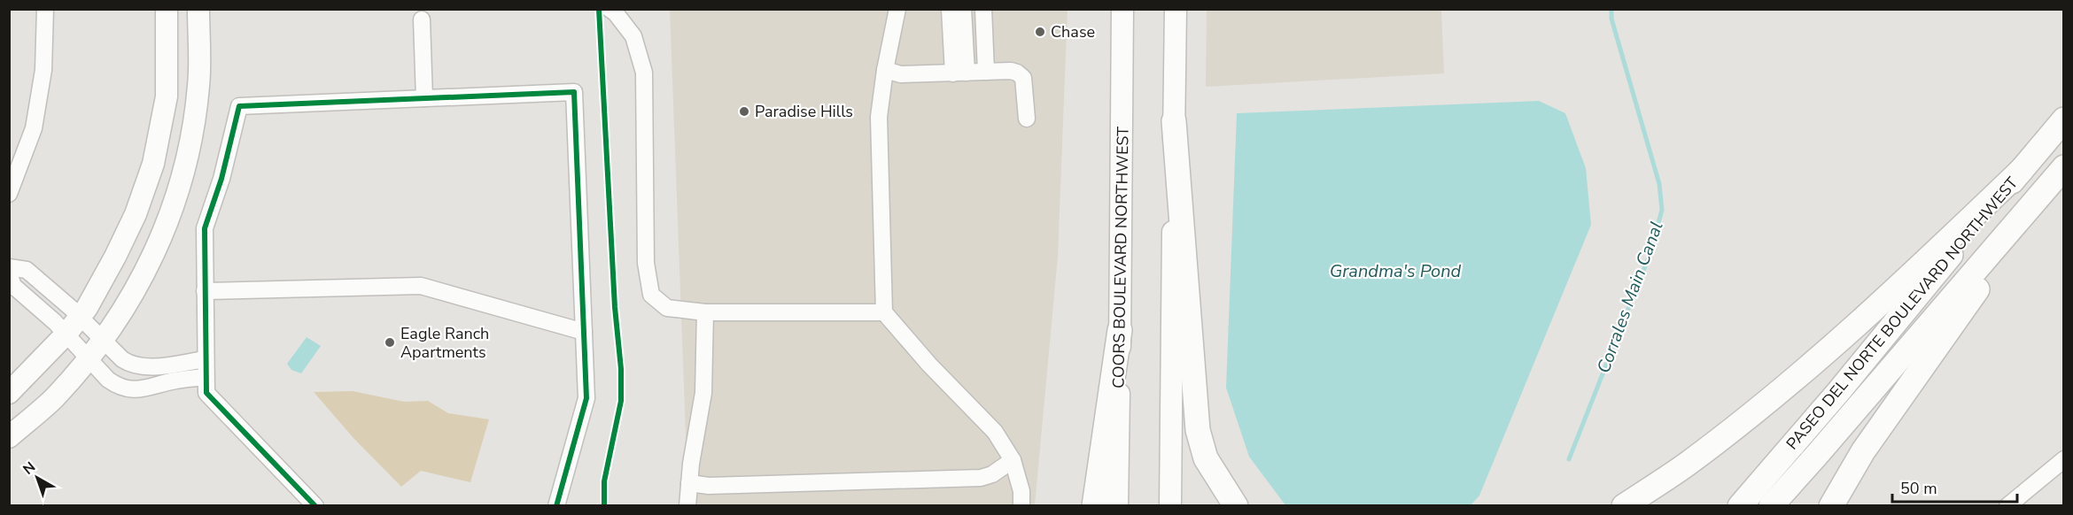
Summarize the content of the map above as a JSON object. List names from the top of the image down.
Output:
{
  "streets": {
    "highway": ["PASEO DEL NORTE BOULEVARD NORTHWEST"],
    "main road": ["COORS BOULEVARD NORTHWEST"]
  },
  "water": ["Grandma's Pond", "Corrales Main Canal"],
  "places": ["Chase", "Paradise Hills", "Eagle Ranch Apartments"],
  "scale_bar": "50 m",
  "north": "top left"
}
